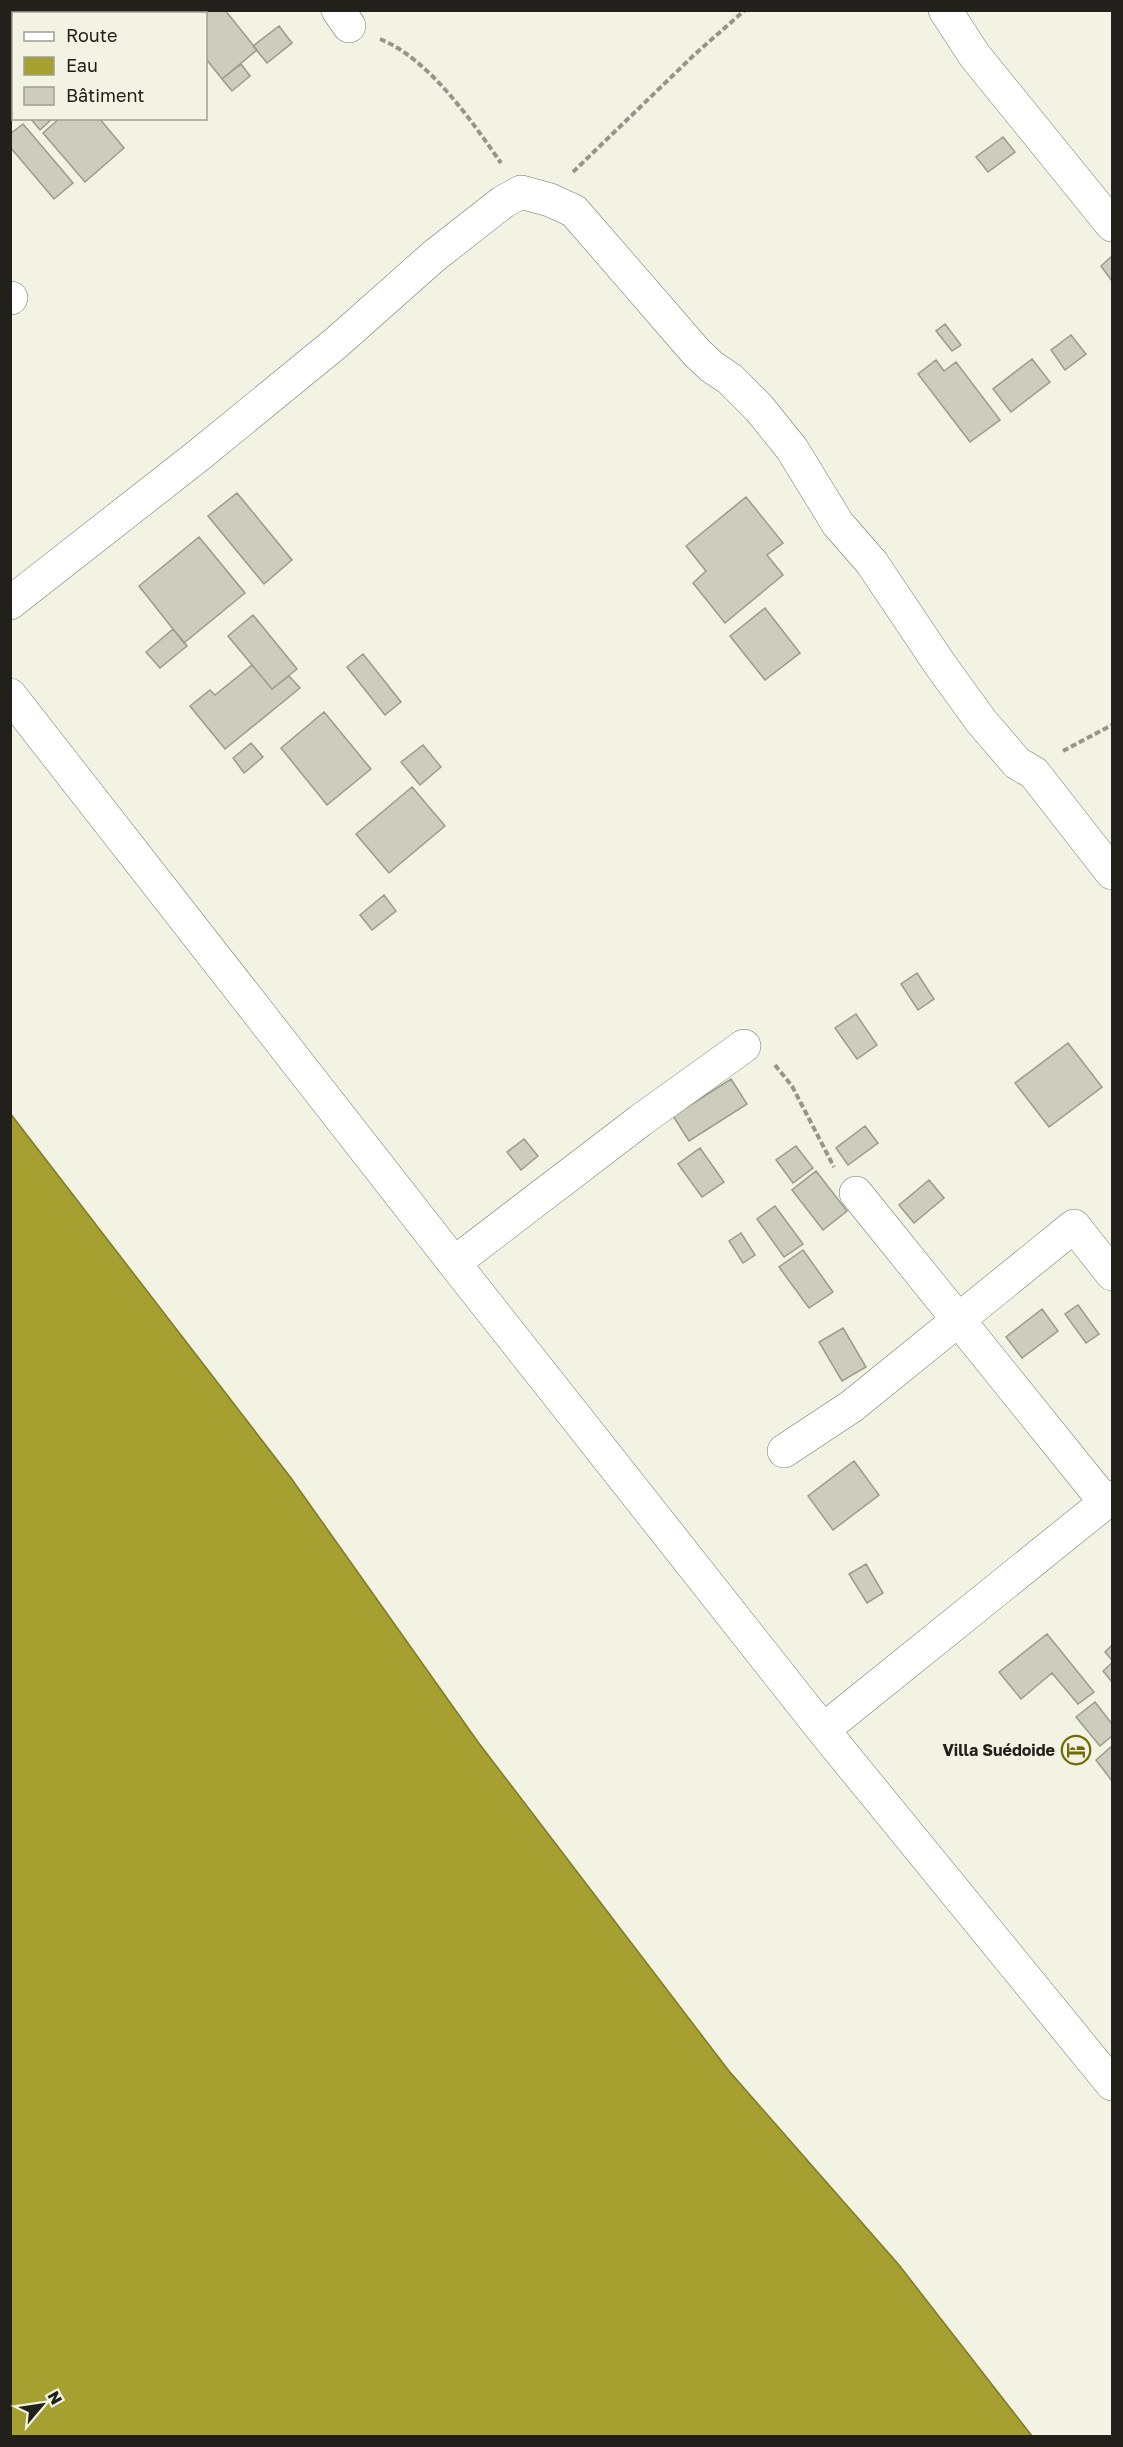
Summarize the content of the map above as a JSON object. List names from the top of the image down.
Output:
{
  "places": {
    "hotel": ["Villa Suédoide"]
  },
  "legend": ["Route", "Eau", "Bâtiment"],
  "north": "top right"
}
